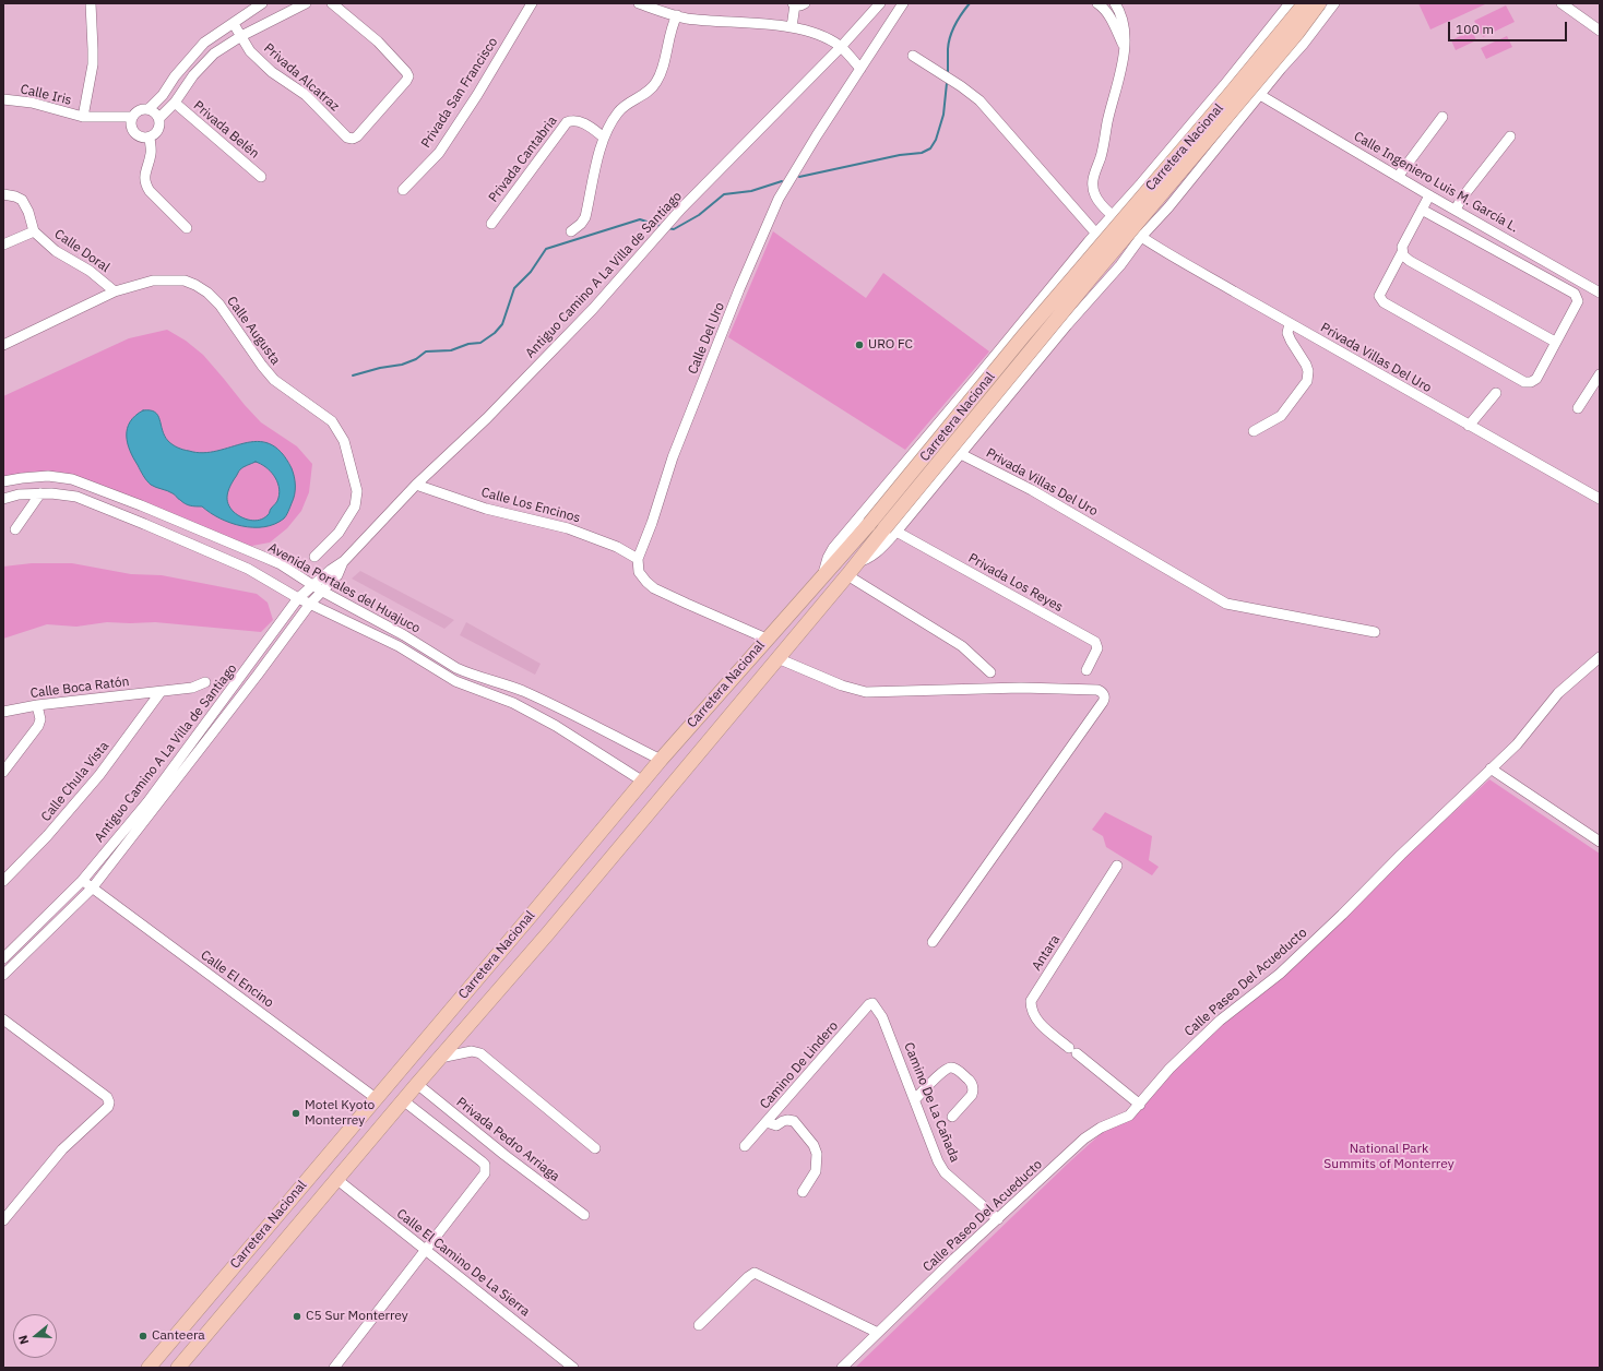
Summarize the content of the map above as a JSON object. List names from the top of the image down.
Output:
{
  "streets": {
    "highway": ["Carretera Nacional"],
    "street": [
      "Privada Alcatraz",
      "Privada San Francisco",
      "Calle Iris",
      "Privada Belén",
      "Privada Cantabria",
      "Calle Ingeniero Luis M. García L.",
      "Calle Doral",
      "Antiguo Camino A La Villa de Santiago",
      "Calle Augusta",
      "Calle Del Uro",
      "Privada Villas Del Uro",
      "Calle Los Encinos",
      "Privada Los Reyes",
      "Avenida Portales del Huajuco",
      "Calle Boca Ratón",
      "Calle Chula Vista",
      "Antara",
      "Calle El Encino",
      "Calle Paseo Del Acueducto",
      "Camino De Lindero",
      "Camino De La Cañada",
      "Privada Pedro Arriaga",
      "Calle El Camino De La Sierra"
    ]
  },
  "crossings": [
    ["Carretera Nacional", "Privada Los Reyes"],
    ["Carretera Nacional", "Avenida Portales del Huajuco"],
    ["Carretera Nacional", "Calle El Encino"],
    ["Carretera Nacional", "Privada Pedro Arriaga"],
    ["Carretera Nacional", "Calle El Camino De La Sierra"],
    ["Calle Doral", "Calle Augusta"],
    ["Antiguo Camino A La Villa de Santiago", "Calle Los Encinos"],
    ["Antiguo Camino A La Villa de Santiago", "Avenida Portales del Huajuco"],
    ["Antiguo Camino A La Villa de Santiago", "Calle El Encino"],
    ["Calle Del Uro", "Calle Los Encinos"],
    ["Calle Boca Ratón", "Calle Chula Vista"],
    ["Antara", "Calle Paseo Del Acueducto"],
    ["Calle Paseo Del Acueducto", "Camino De La Cañada"],
    ["Camino De Lindero", "Camino De La Cañada"]
  ],
  "parks": ["National Park Summits of Monterrey"],
  "places": [
    "URO FC",
    "Motel Kyoto Monterrey",
    "C5 Sur Monterrey",
    "Canteera"
  ],
  "scale_bar": "100 m",
  "north": "left"
}
